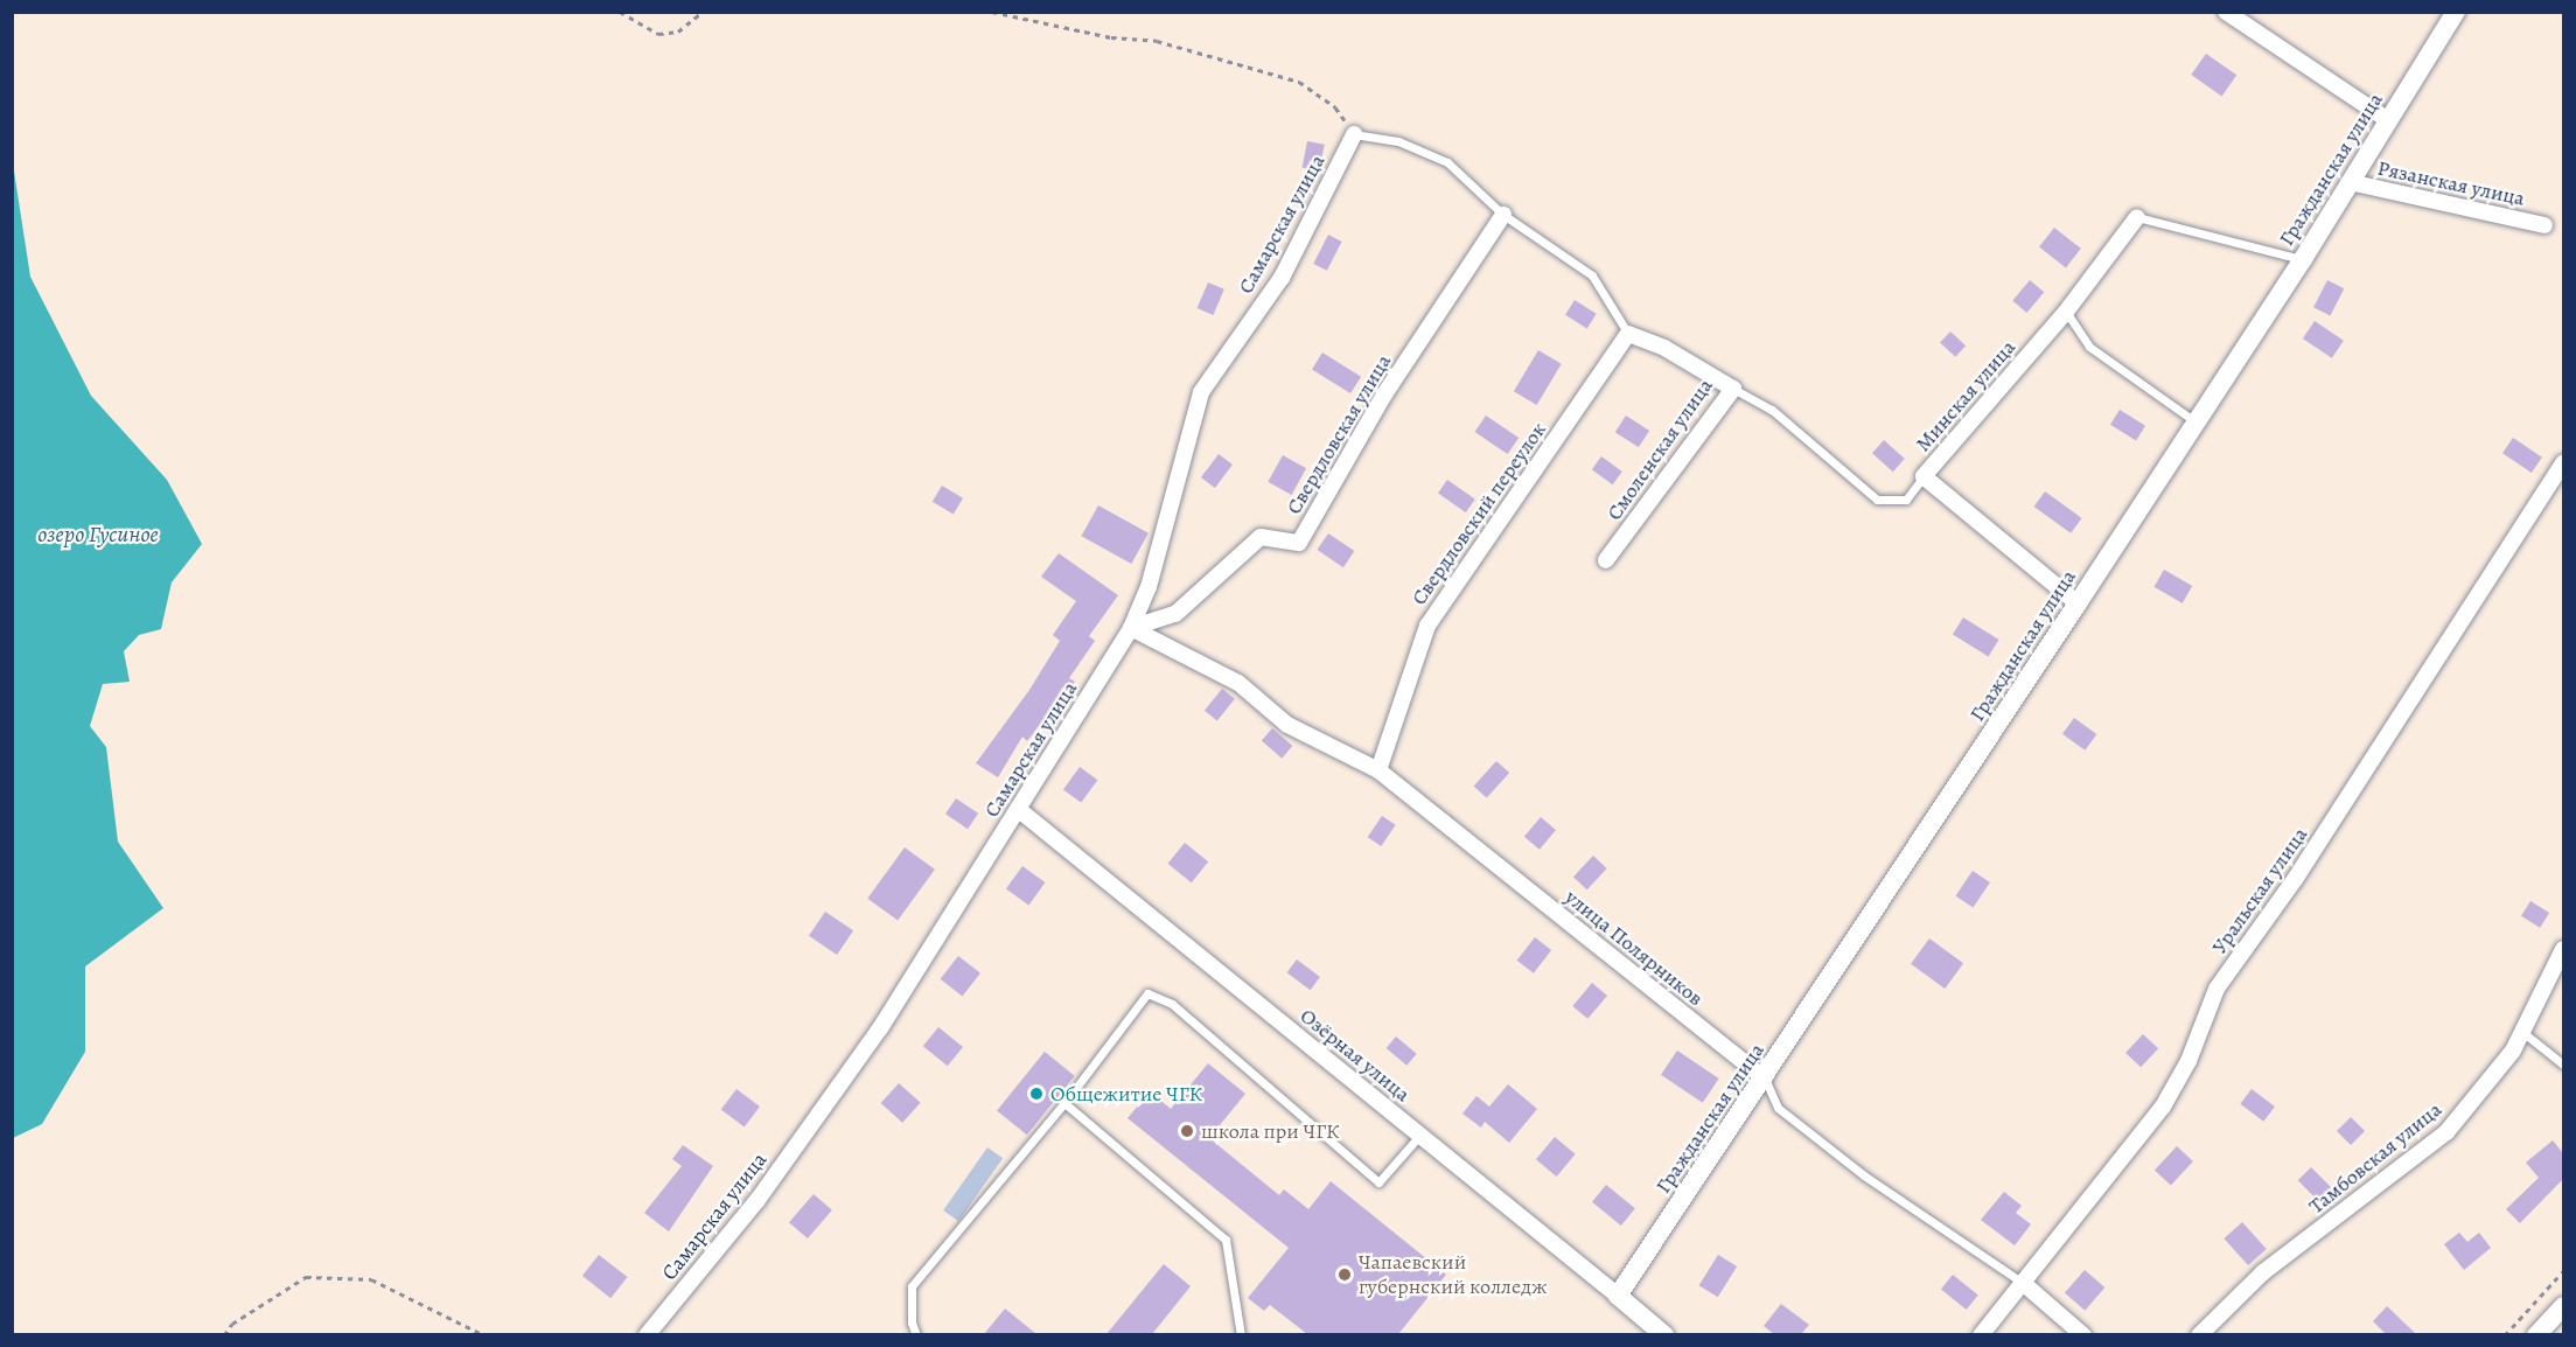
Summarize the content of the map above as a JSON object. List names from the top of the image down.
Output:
{
  "streets": {
    "street": [
      "Гражданская улица",
      "Рязанская улица",
      "Самарская улица",
      "Минская улица",
      "Свердловская улица",
      "Смоленская улица",
      "Свердловский переулок",
      "Уральская улица",
      "улица Полярников",
      "Озёрная улица",
      "Тамбовская улица"
    ]
  },
  "crossings": [
    ["Гражданская улица", "Рязанская улица"],
    ["Гражданская улица", "Минская улица"],
    ["Гражданская улица", "улица Полярников"],
    ["Гражданская улица", "Озёрная улица"],
    ["Самарская улица", "Свердловская улица"],
    ["Самарская улица", "улица Полярников"],
    ["Самарская улица", "Озёрная улица"],
    ["Свердловская улица", "улица Полярников"],
    ["Смоленская улица", "Свердловский переулок"],
    ["Свердловский переулок", "улица Полярников"],
    ["Уральская улица", "улица Полярников"]
  ],
  "water": ["озеро Гусиное"],
  "places": ["Общежитие ЧГК", "школа при ЧГК", "Чапаевский губернский колледж"]
}
